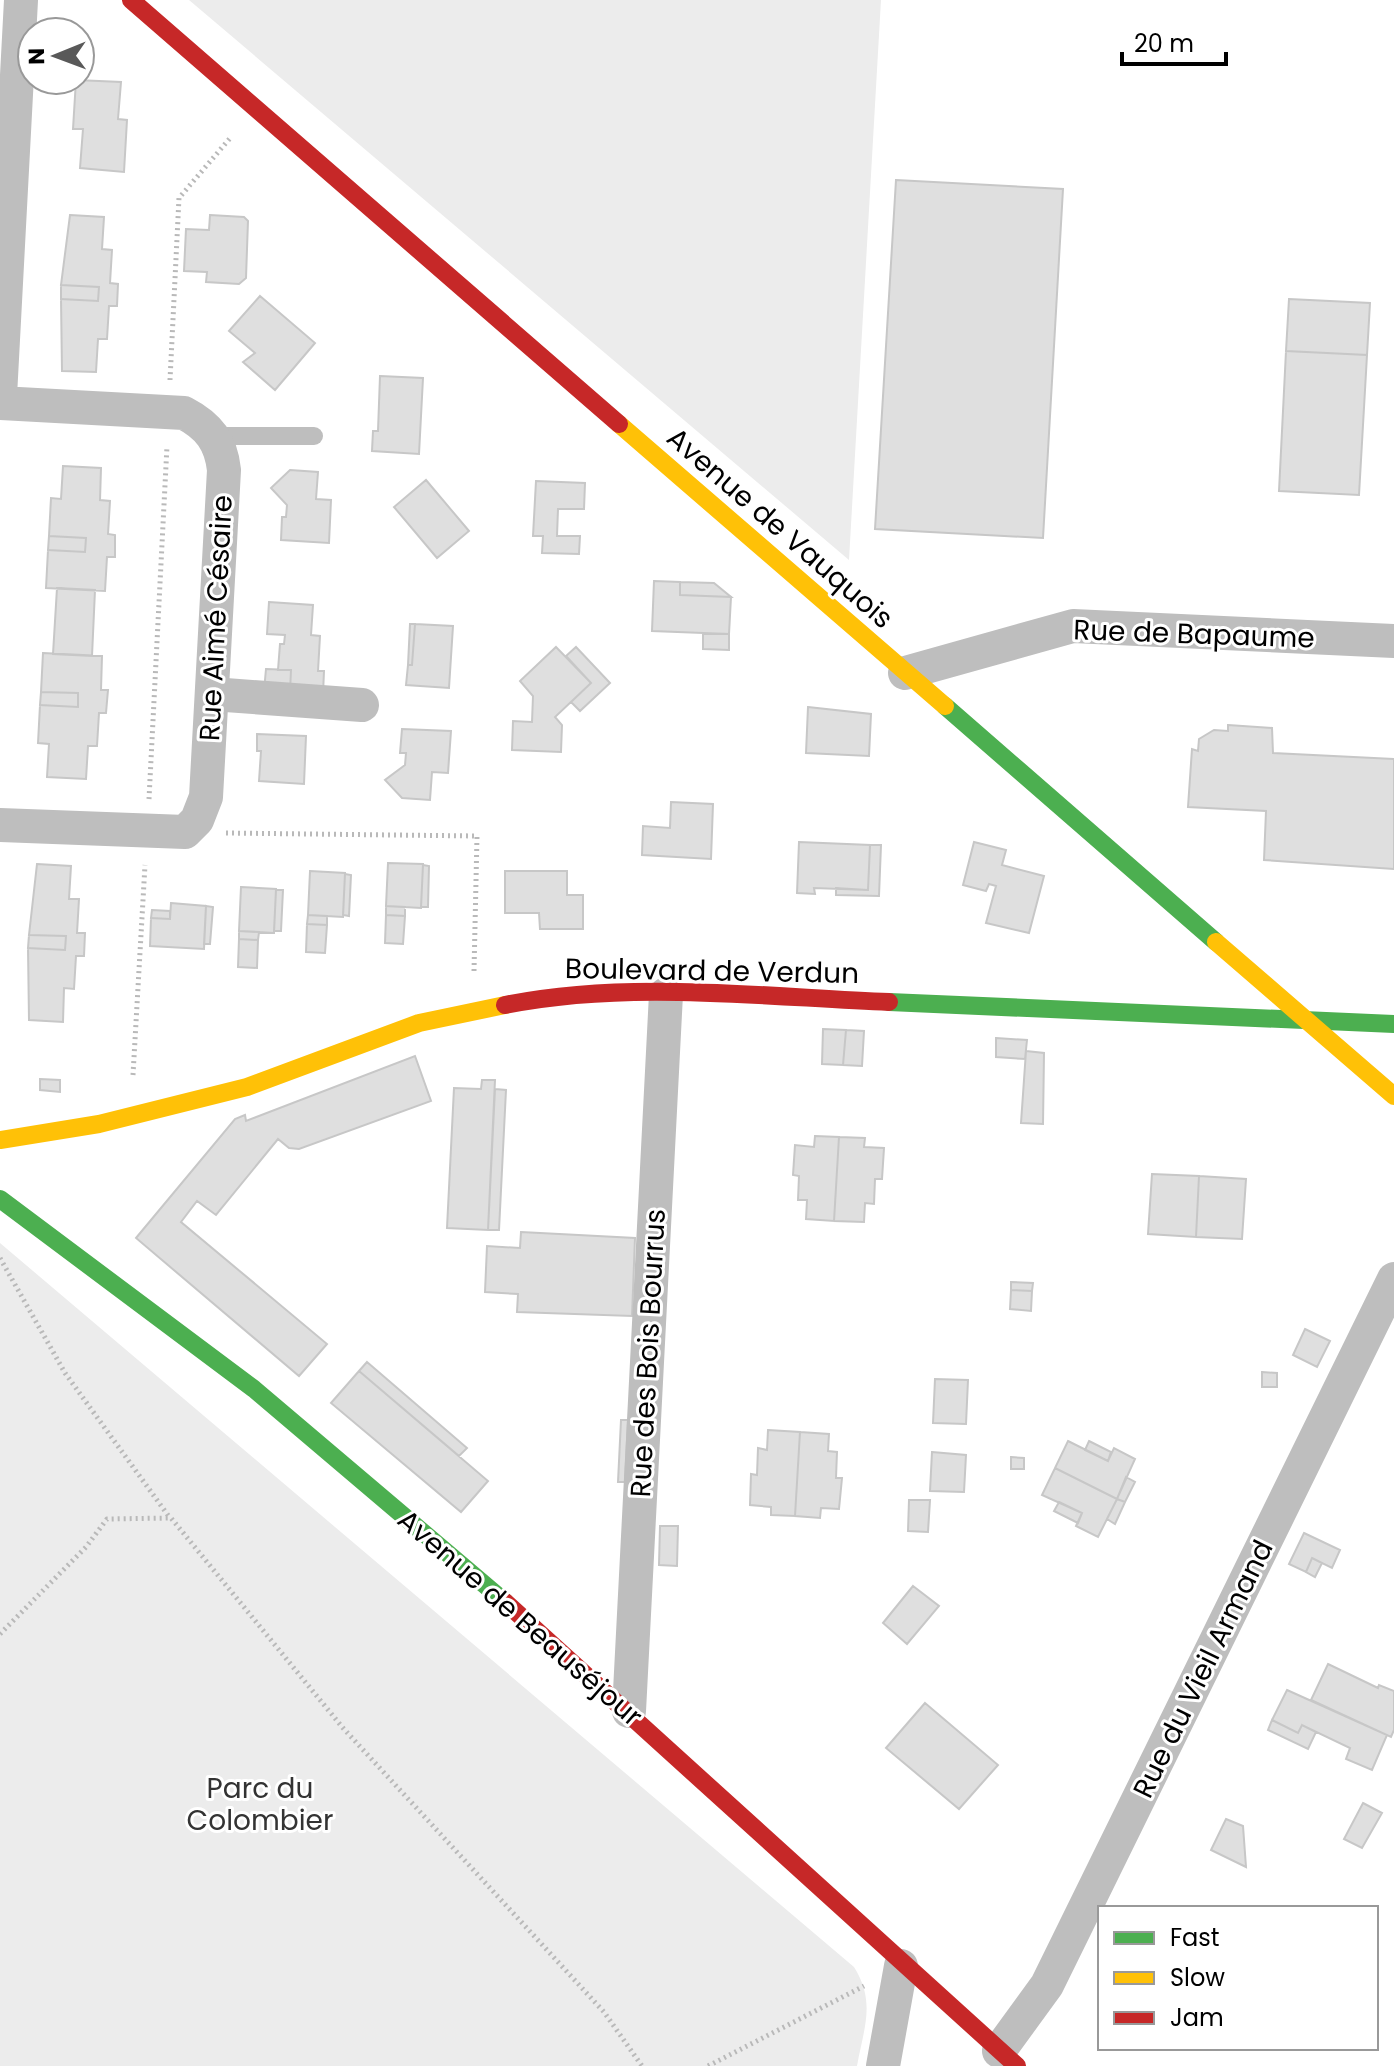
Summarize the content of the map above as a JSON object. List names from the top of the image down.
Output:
{
  "streets": {
    "street": [
      "Avenue de Vauquois",
      "Rue Aimé Césaire",
      "Rue de Bapaume",
      "Boulevard de Verdun",
      "Rue des Bois Bourrus",
      "Avenue de Beauséjour",
      "Rue du Vieil Armand"
    ]
  },
  "crossings": [
    ["Avenue de Vauquois", "Rue de Bapaume"],
    ["Avenue de Vauquois", "Boulevard de Verdun"],
    ["Boulevard de Verdun", "Rue des Bois Bourrus"],
    ["Rue des Bois Bourrus", "Avenue de Beauséjour"],
    ["Avenue de Beauséjour", "Rue du Vieil Armand"]
  ],
  "parks": ["Parc du Colombier"],
  "legend": ["Fast", "Slow", "Jam"],
  "scale_bar": "20 m",
  "north": "left"
}
